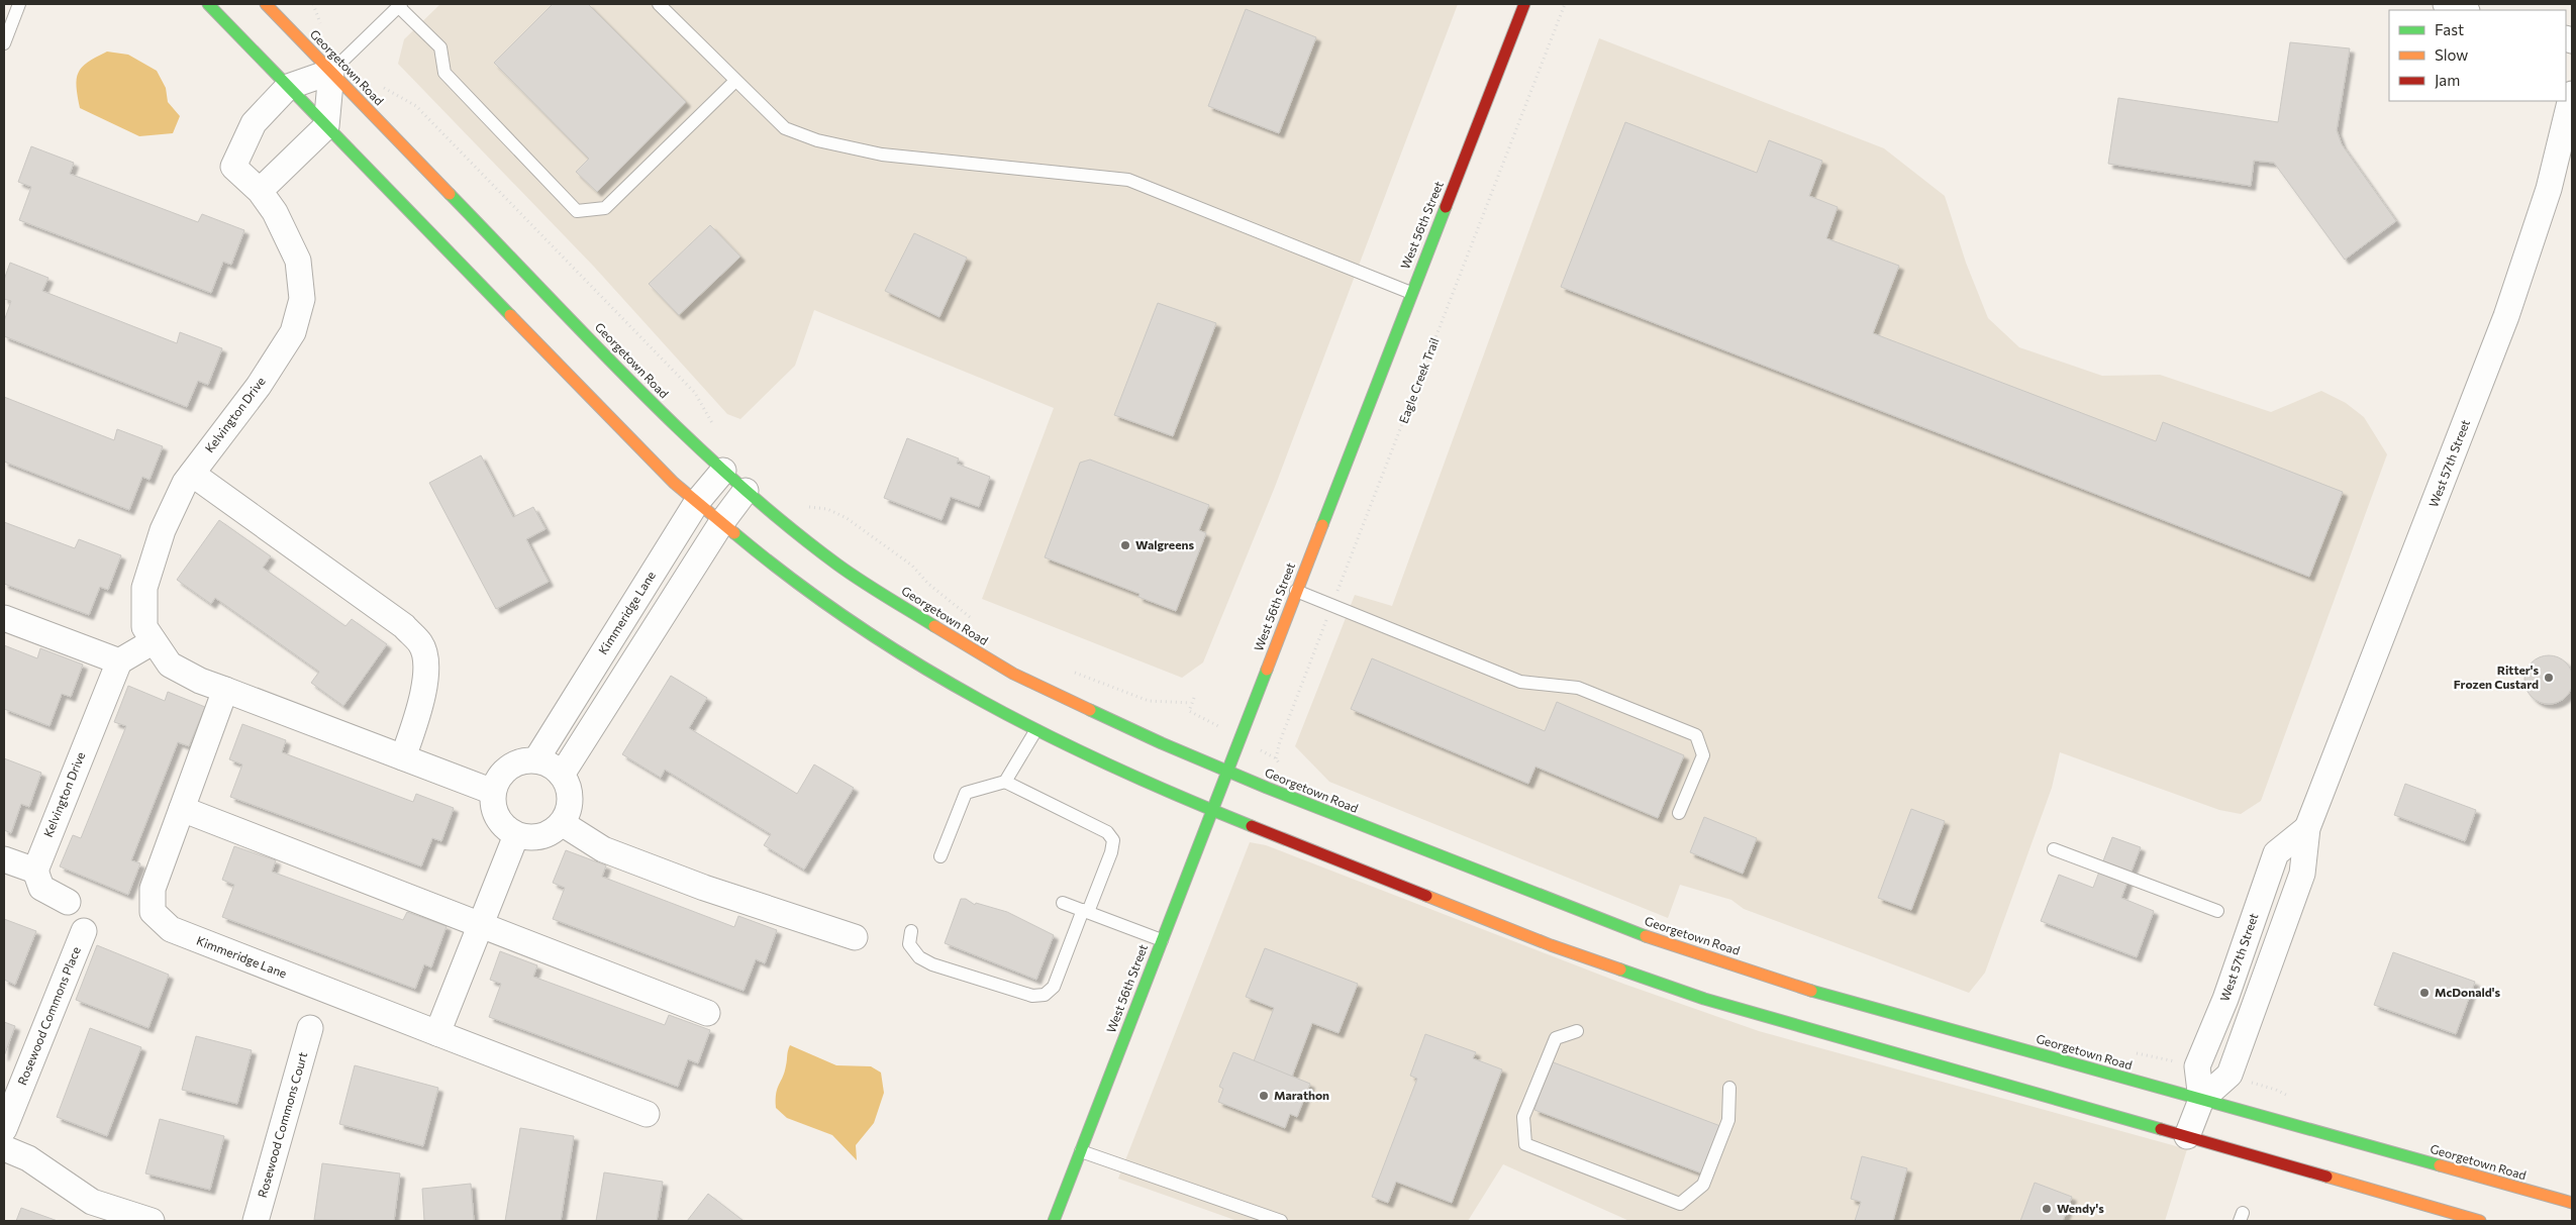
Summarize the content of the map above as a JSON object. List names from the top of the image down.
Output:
{
  "streets": {
    "main road": ["Georgetown Road", "West 56th Street"],
    "street": [
      "Kelvington Drive",
      "West 57th Street",
      "Kimmeridge Lane",
      "Rosewood Commons Place",
      "Rosewood Commons Court"
    ],
    "path": ["Eagle Creek Trail"]
  },
  "crossings": [
    ["Georgetown Road", "West 56th Street"],
    ["Georgetown Road", "Kelvington Drive"],
    ["Georgetown Road", "West 57th Street"],
    ["Georgetown Road", "Kimmeridge Lane"],
    ["Kelvington Drive", "Kimmeridge Lane"]
  ],
  "places": [
    "Walgreens",
    "Ritter's Frozen Custard",
    "McDonald's",
    "Marathon",
    "Wendy's"
  ],
  "legend": ["Fast", "Slow", "Jam"]
}
